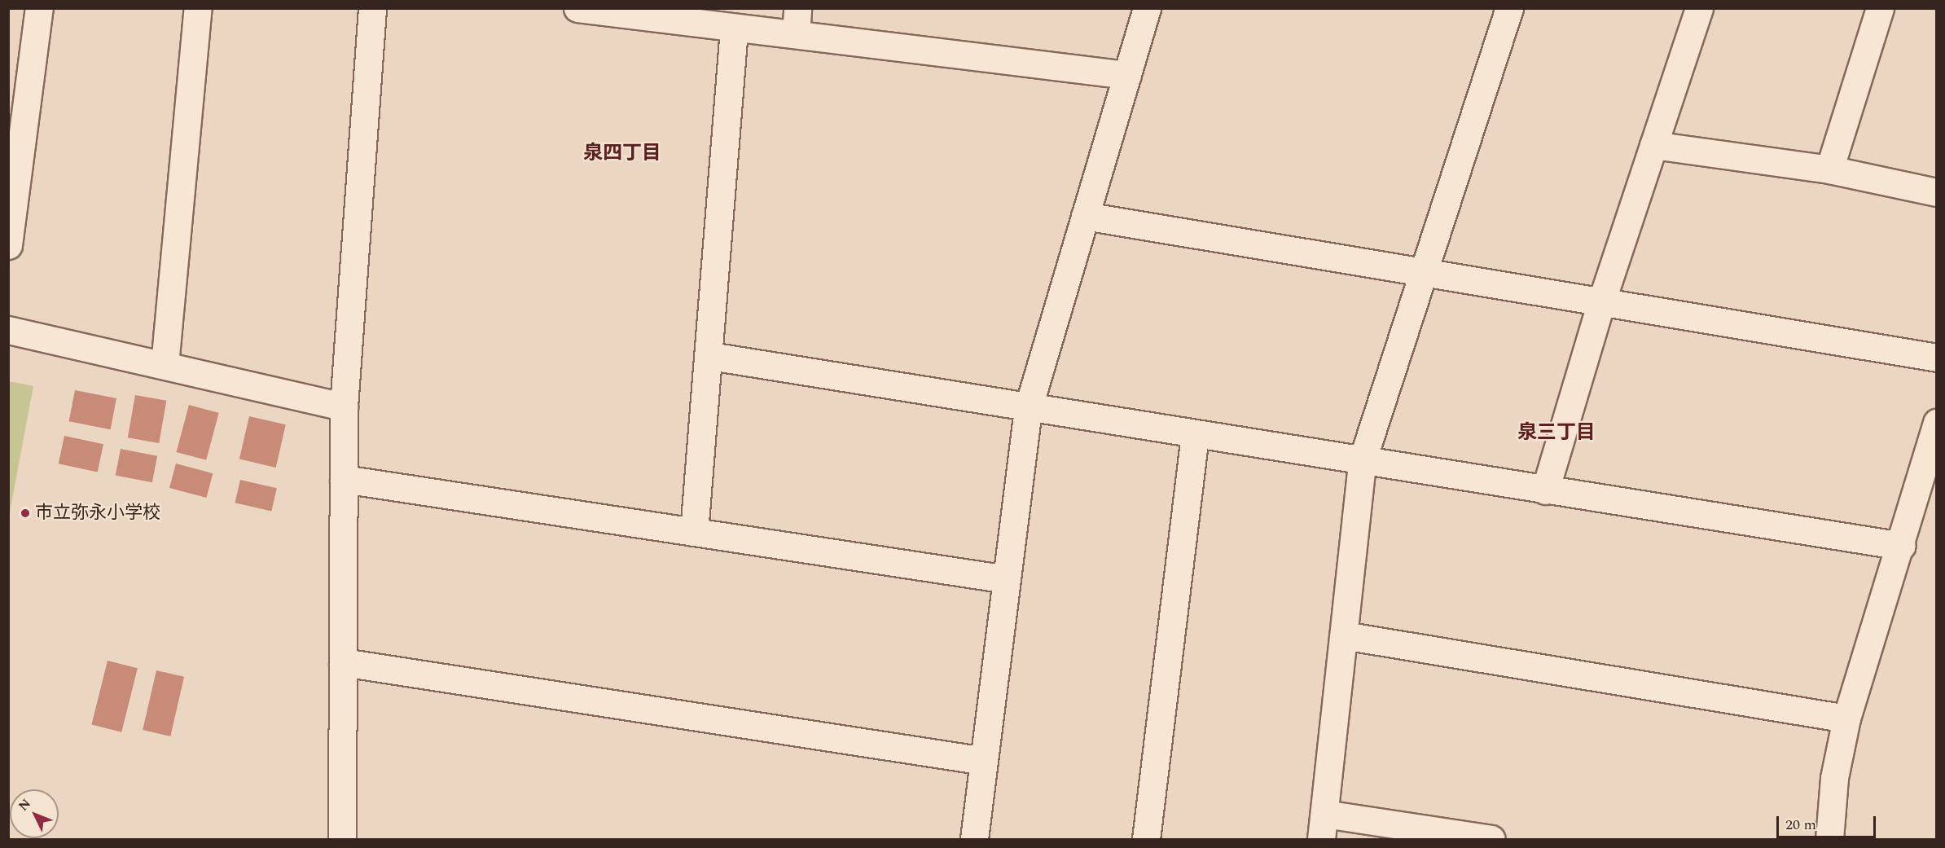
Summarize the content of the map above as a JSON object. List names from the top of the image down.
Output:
{
  "districts": ["泉四丁目", "泉三丁目"],
  "places": ["市立弥永小学校"],
  "scale_bar": "20 m",
  "north": "top left"
}
